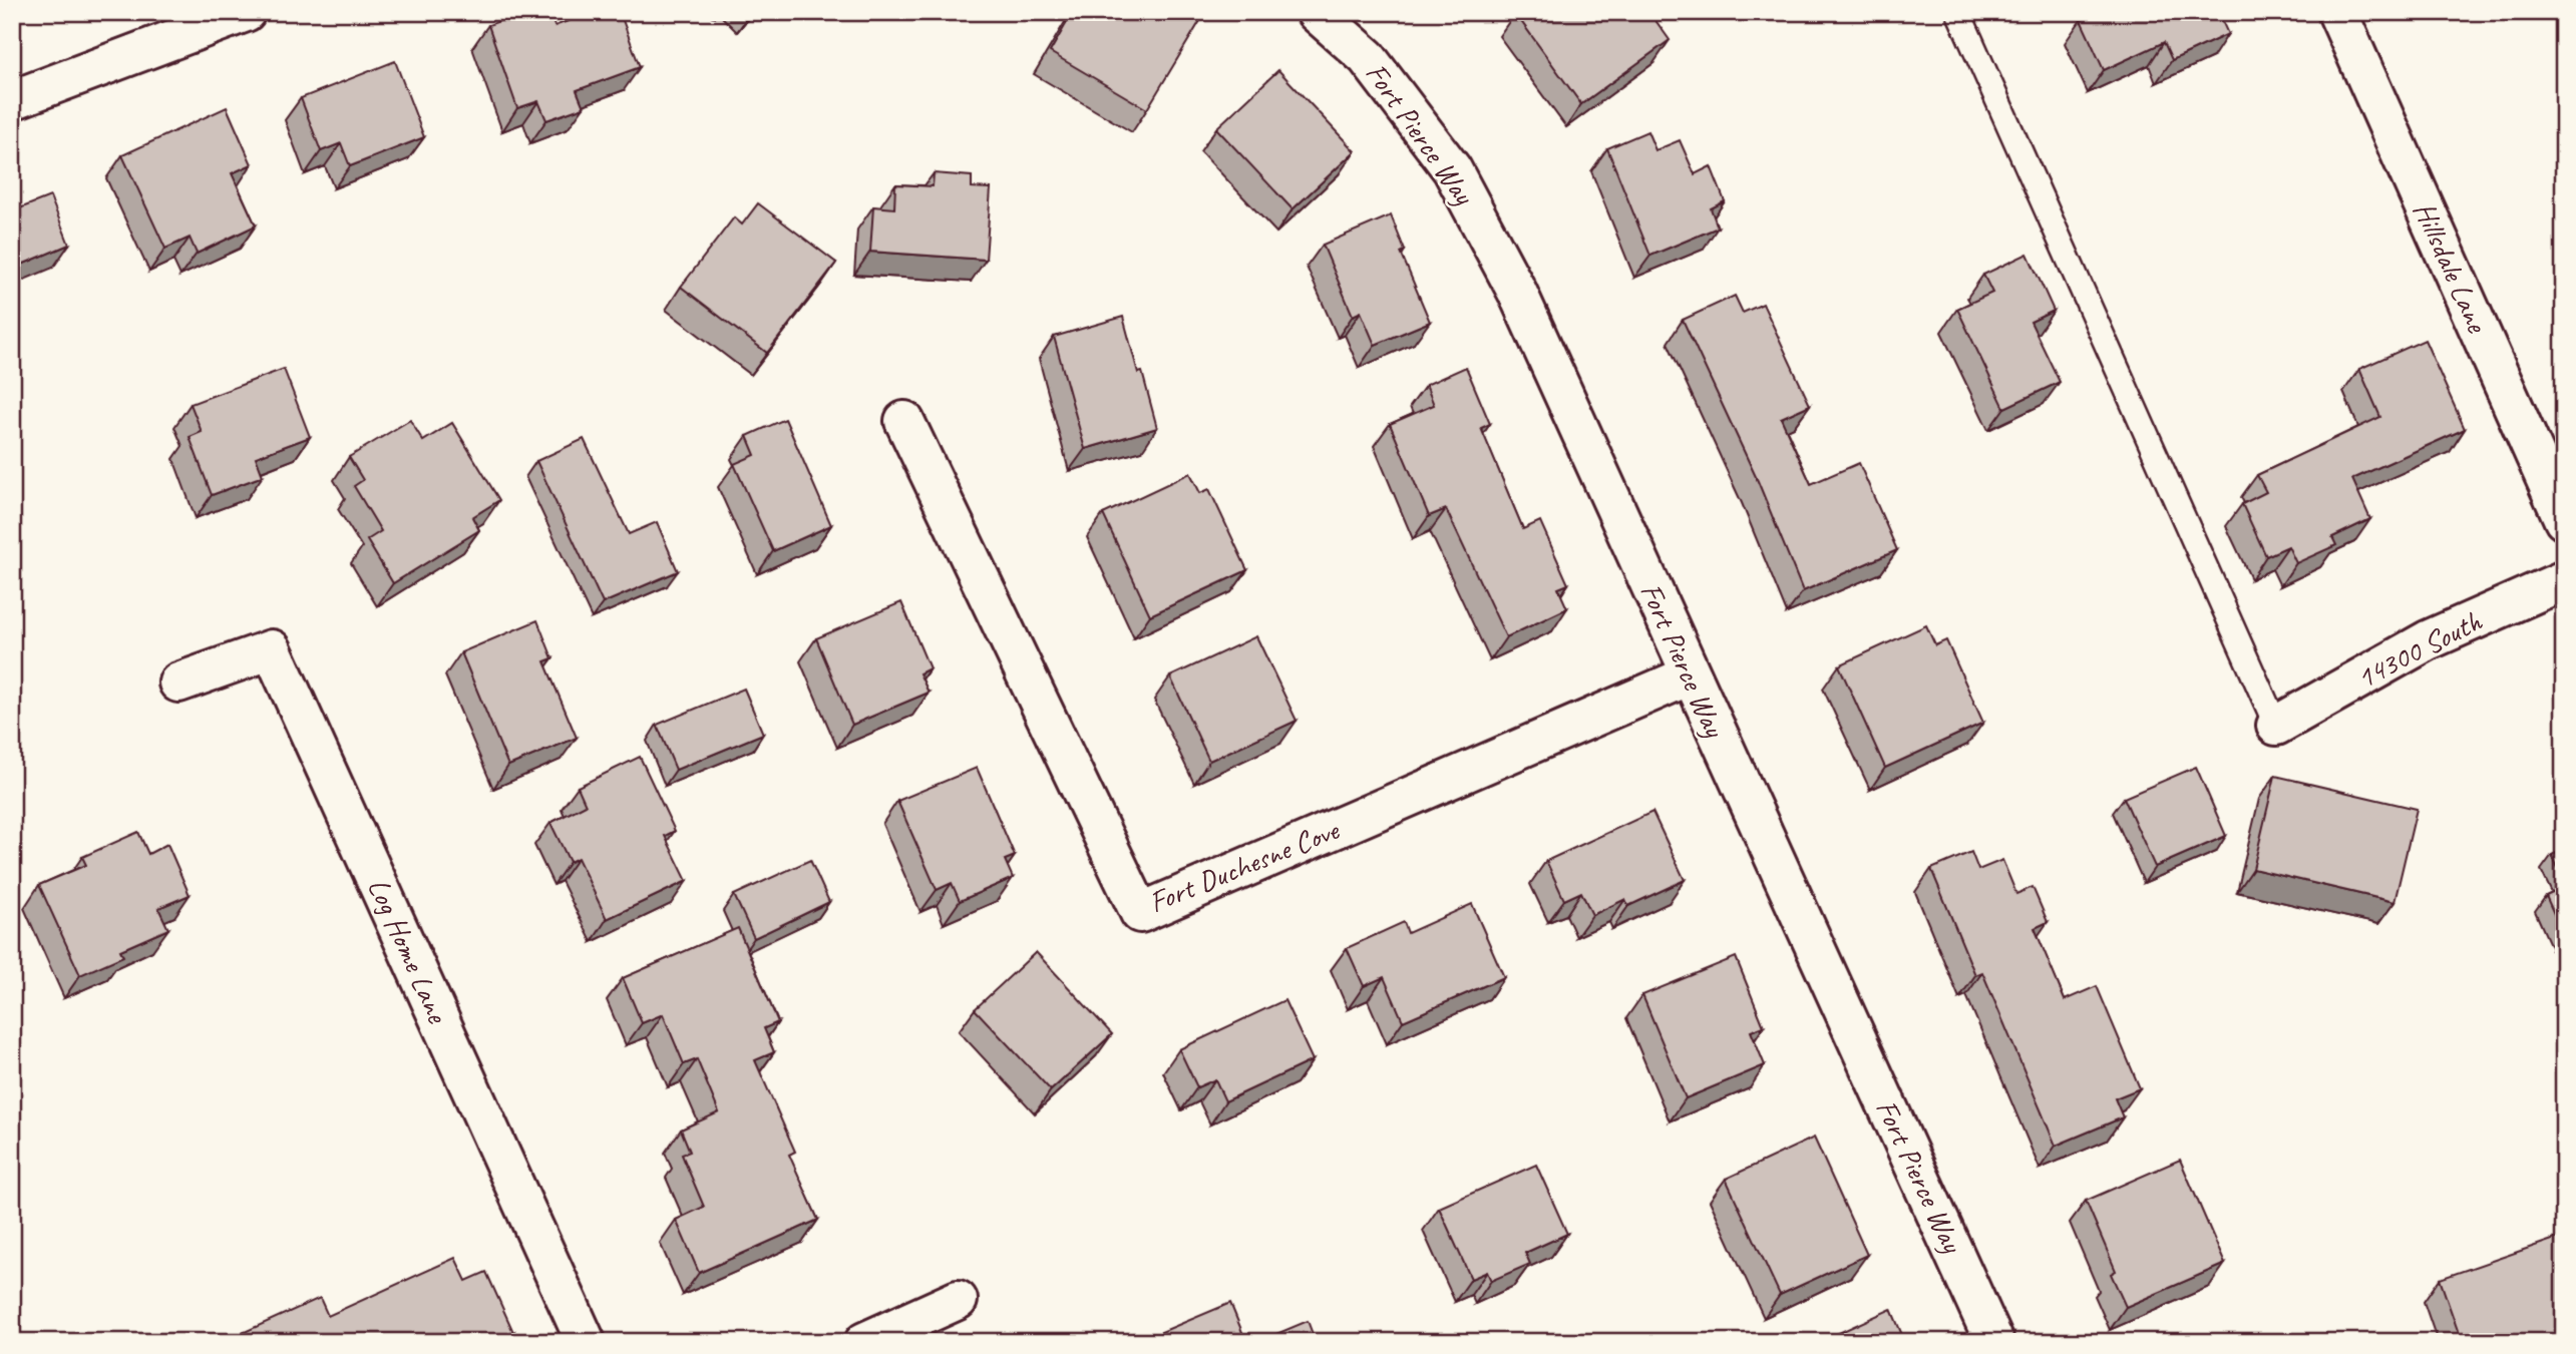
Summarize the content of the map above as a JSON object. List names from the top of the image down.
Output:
{
  "streets": {
    "street": [
      "Fort Pierce Way",
      "Hillsdale Lane",
      "14300 South",
      "Fort Duchesne Cove",
      "Log Home Lane"
    ]
  },
  "crossings": [
    ["Fort Pierce Way", "Fort Duchesne Cove"]
  ]
}
